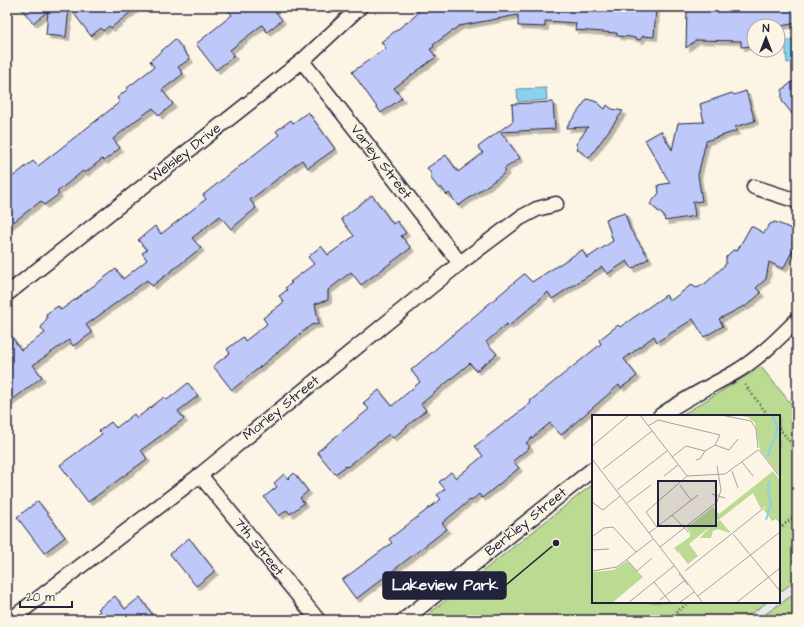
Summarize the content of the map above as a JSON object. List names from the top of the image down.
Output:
{
  "streets": {
    "street": [
      "Welsley Drive",
      "Varley Street",
      "Morley Street",
      "Berkley Street",
      "7th Street"
    ]
  },
  "crossings": [
    ["Welsley Drive", "Varley Street"],
    ["Varley Street", "Morley Street"],
    ["Morley Street", "7th Street"]
  ],
  "places": ["Lakeview Park"],
  "scale_bar": "20 m",
  "north": "top"
}
